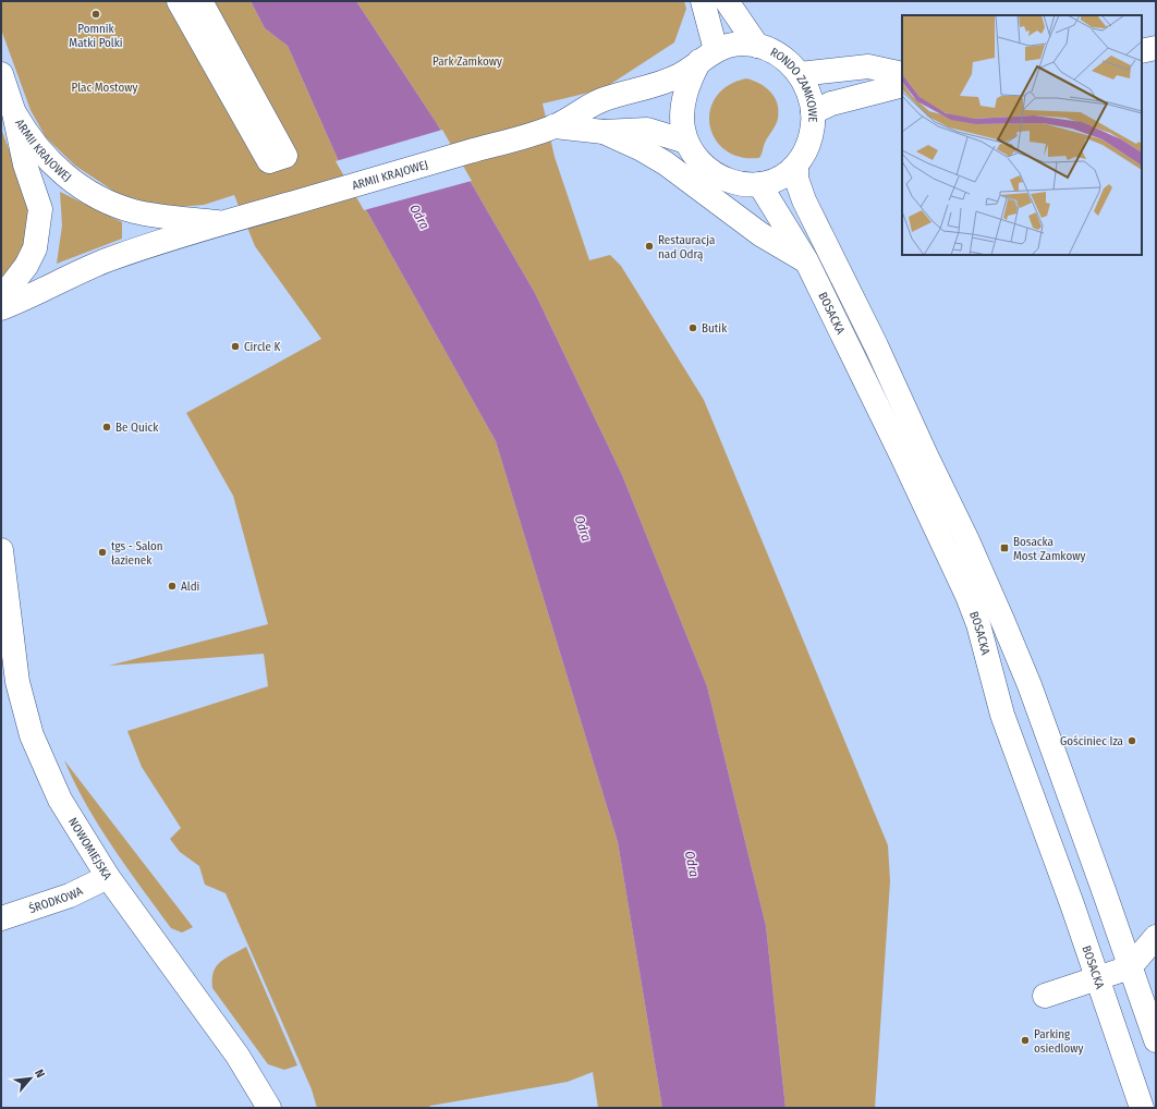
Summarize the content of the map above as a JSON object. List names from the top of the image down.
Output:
{
  "streets": {
    "street": [
      "RONDO ZAMKOWE",
      "ARMII KRAJOWEJ",
      "BOSACKA",
      "NOWOMIEJSKA",
      "ŚRODKOWA"
    ]
  },
  "crossings": [
    ["RONDO ZAMKOWE", "ARMII KRAJOWEJ"],
    ["RONDO ZAMKOWE", "BOSACKA"],
    ["ARMII KRAJOWEJ", "BOSACKA"],
    ["NOWOMIEJSKA", "ŚRODKOWA"]
  ],
  "water": ["Odra"],
  "parks": ["Park Zamkowy", "Plac Mostowy"],
  "places": {
    "other": [
      "Pomnik Matki Polki",
      "Restauracja nad Odrą",
      "Butik",
      "Circle K",
      "Be Quick",
      "tgs - Salon łazienek",
      "Aldi",
      "Gościniec Iza",
      "Parking osiedlowy"
    ],
    "transit": ["Bosacka Most Zamkowy"]
  },
  "north": "top right"
}
